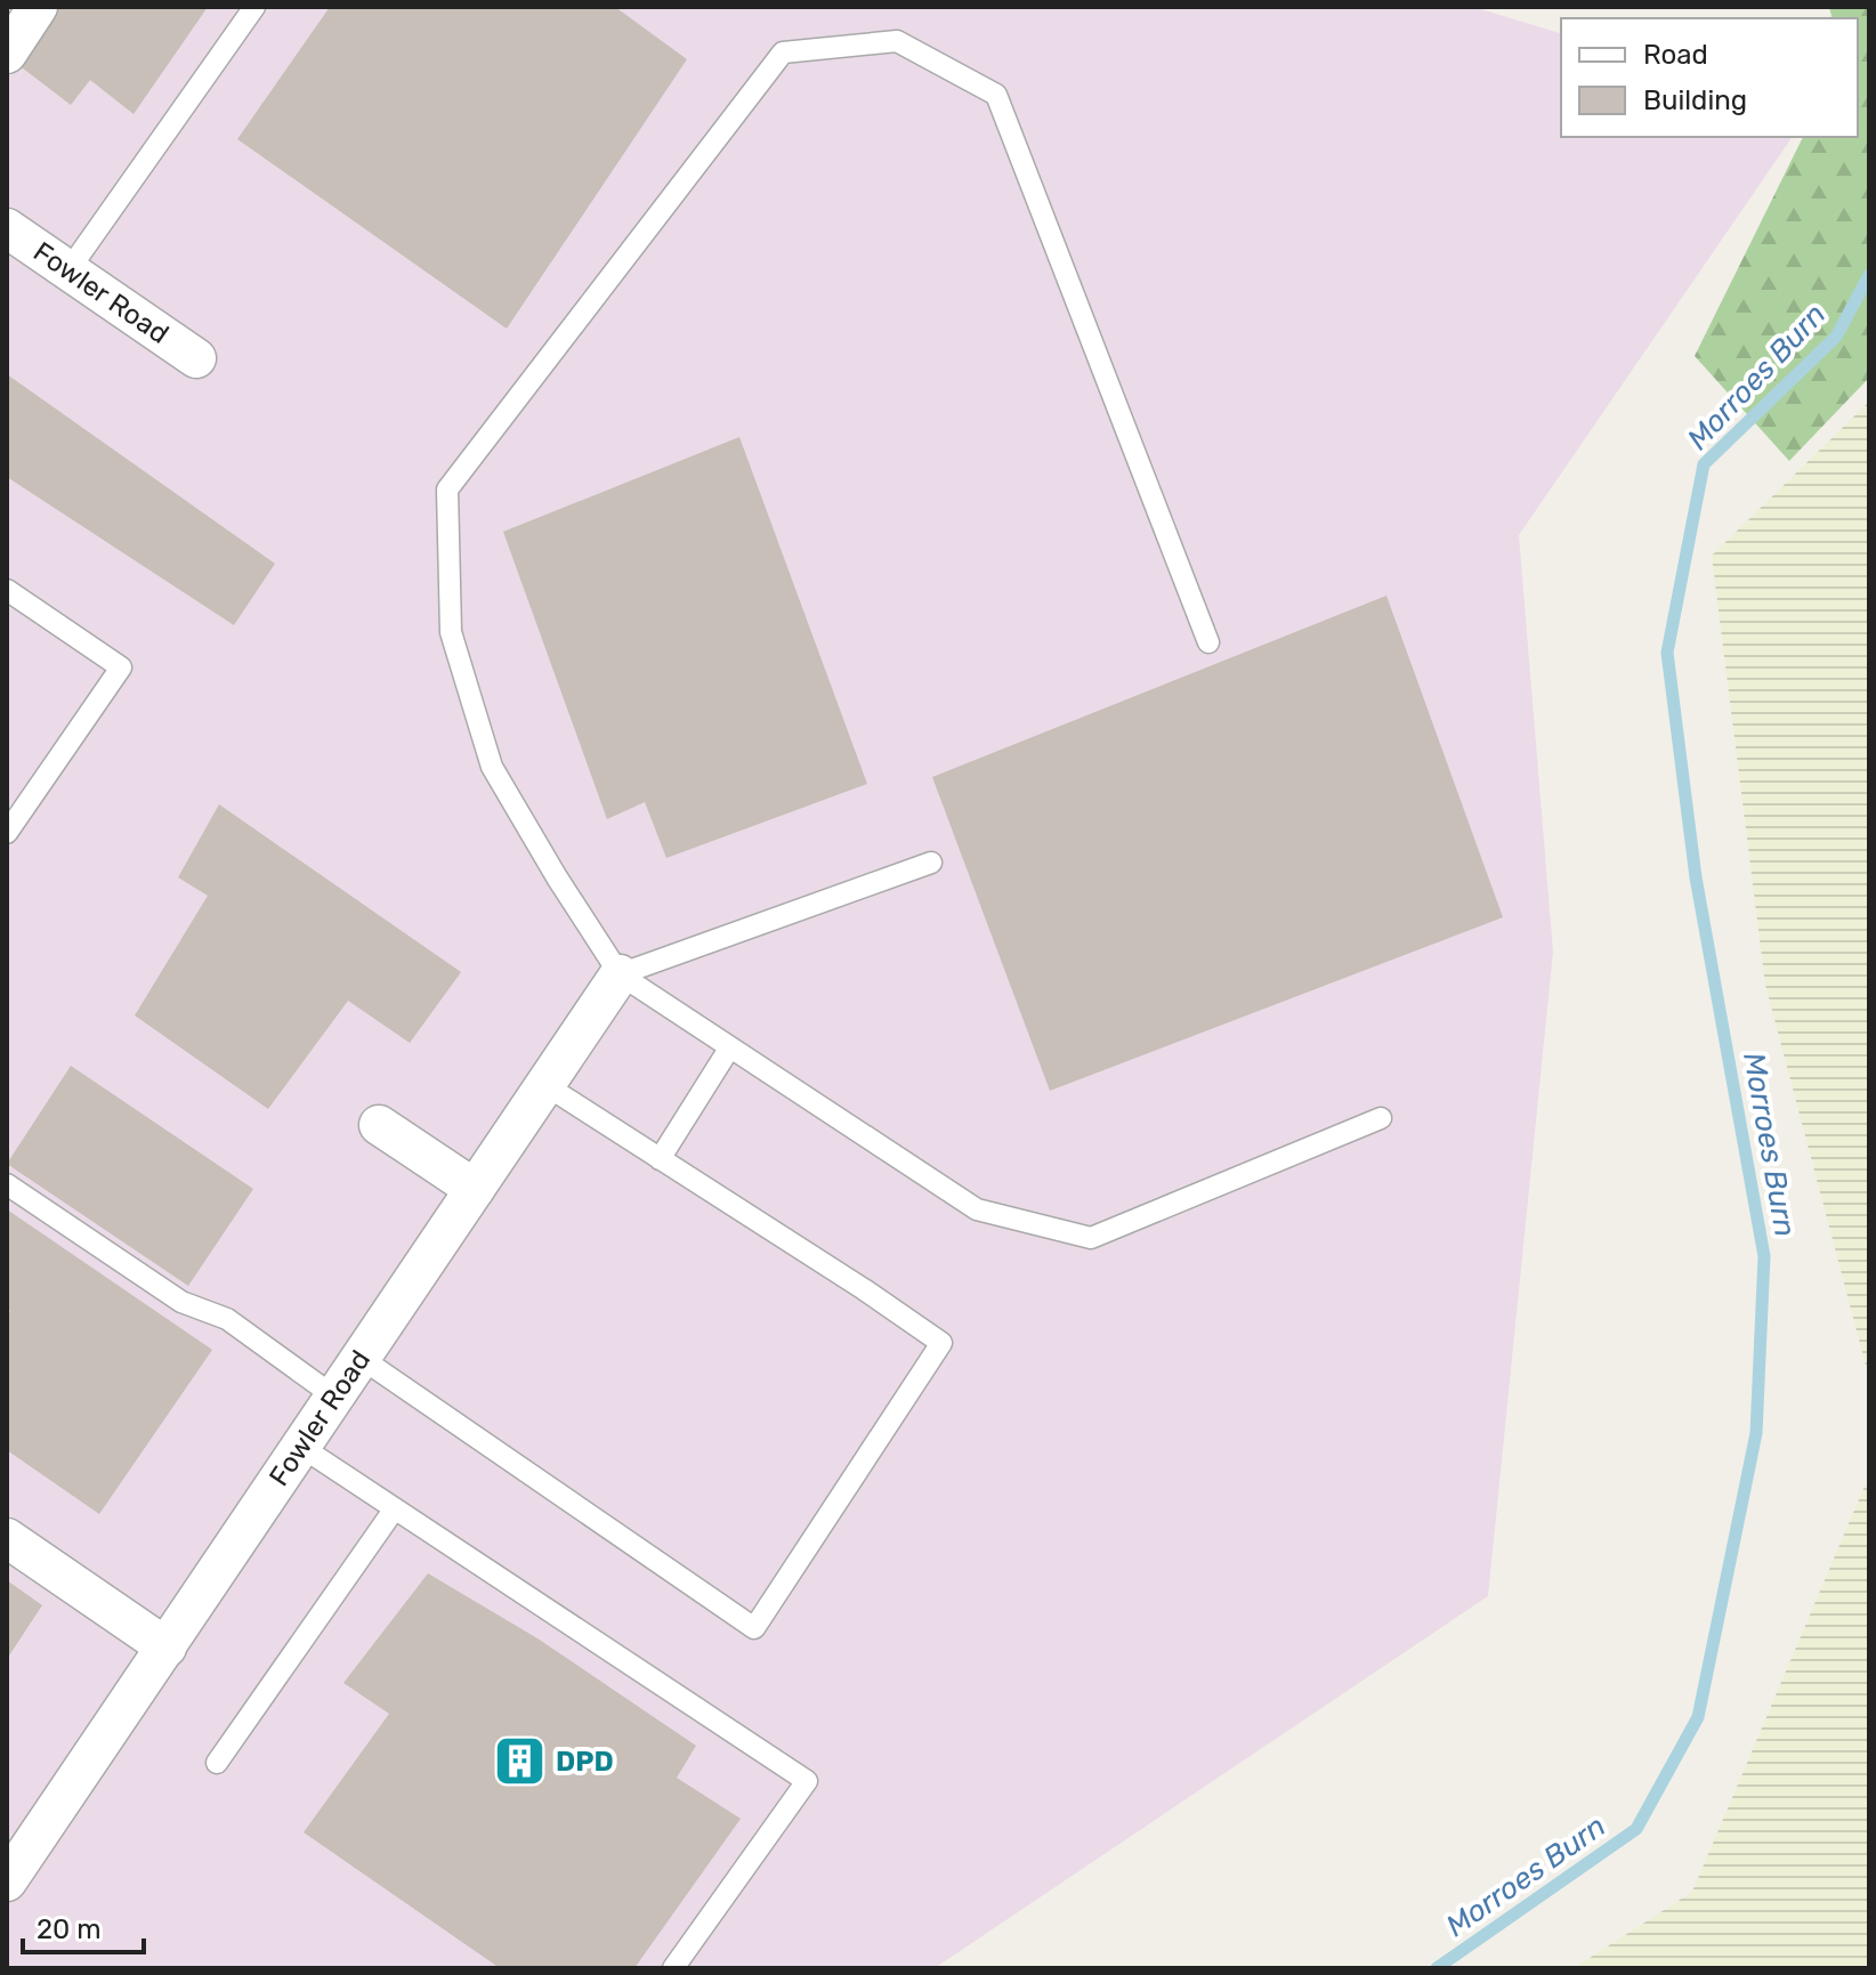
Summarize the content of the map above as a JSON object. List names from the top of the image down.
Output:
{
  "streets": {
    "street": ["Fowler Road"]
  },
  "water": ["Morroes Burn"],
  "places": {
    "building": ["DPD"]
  },
  "legend": ["Road", "Building"],
  "scale_bar": "20 m"
}
